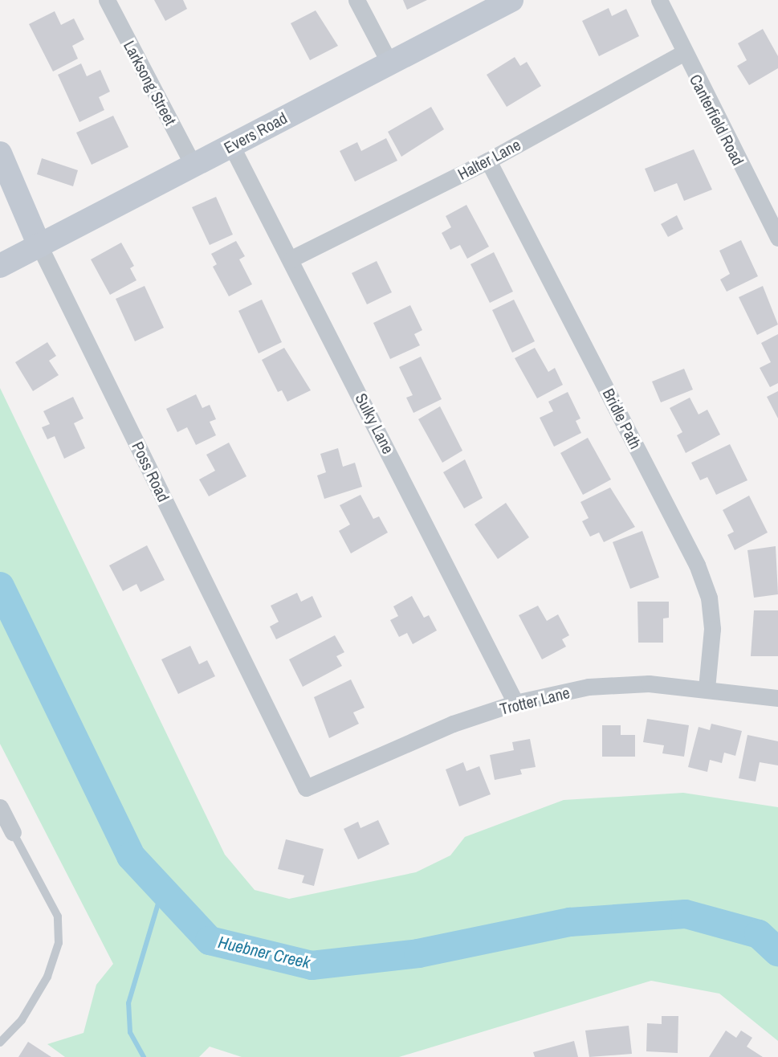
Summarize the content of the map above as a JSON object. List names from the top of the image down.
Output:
{
  "streets": {
    "main road": ["Evers Road", "Poss Road"],
    "street": [
      "Larksong Street",
      "Canterfield Road",
      "Halter Lane",
      "Bridle Path",
      "Sulky Lane",
      "Trotter Lane"
    ]
  },
  "crossings": [
    ["Larksong Street", "Evers Road"],
    ["Canterfield Road", "Halter Lane"],
    ["Evers Road", "Sulky Lane"],
    ["Evers Road", "Poss Road"],
    ["Halter Lane", "Bridle Path"],
    ["Halter Lane", "Sulky Lane"],
    ["Bridle Path", "Trotter Lane"],
    ["Sulky Lane", "Trotter Lane"],
    ["Poss Road", "Trotter Lane"]
  ],
  "water": ["Huebner Creek"]
}
